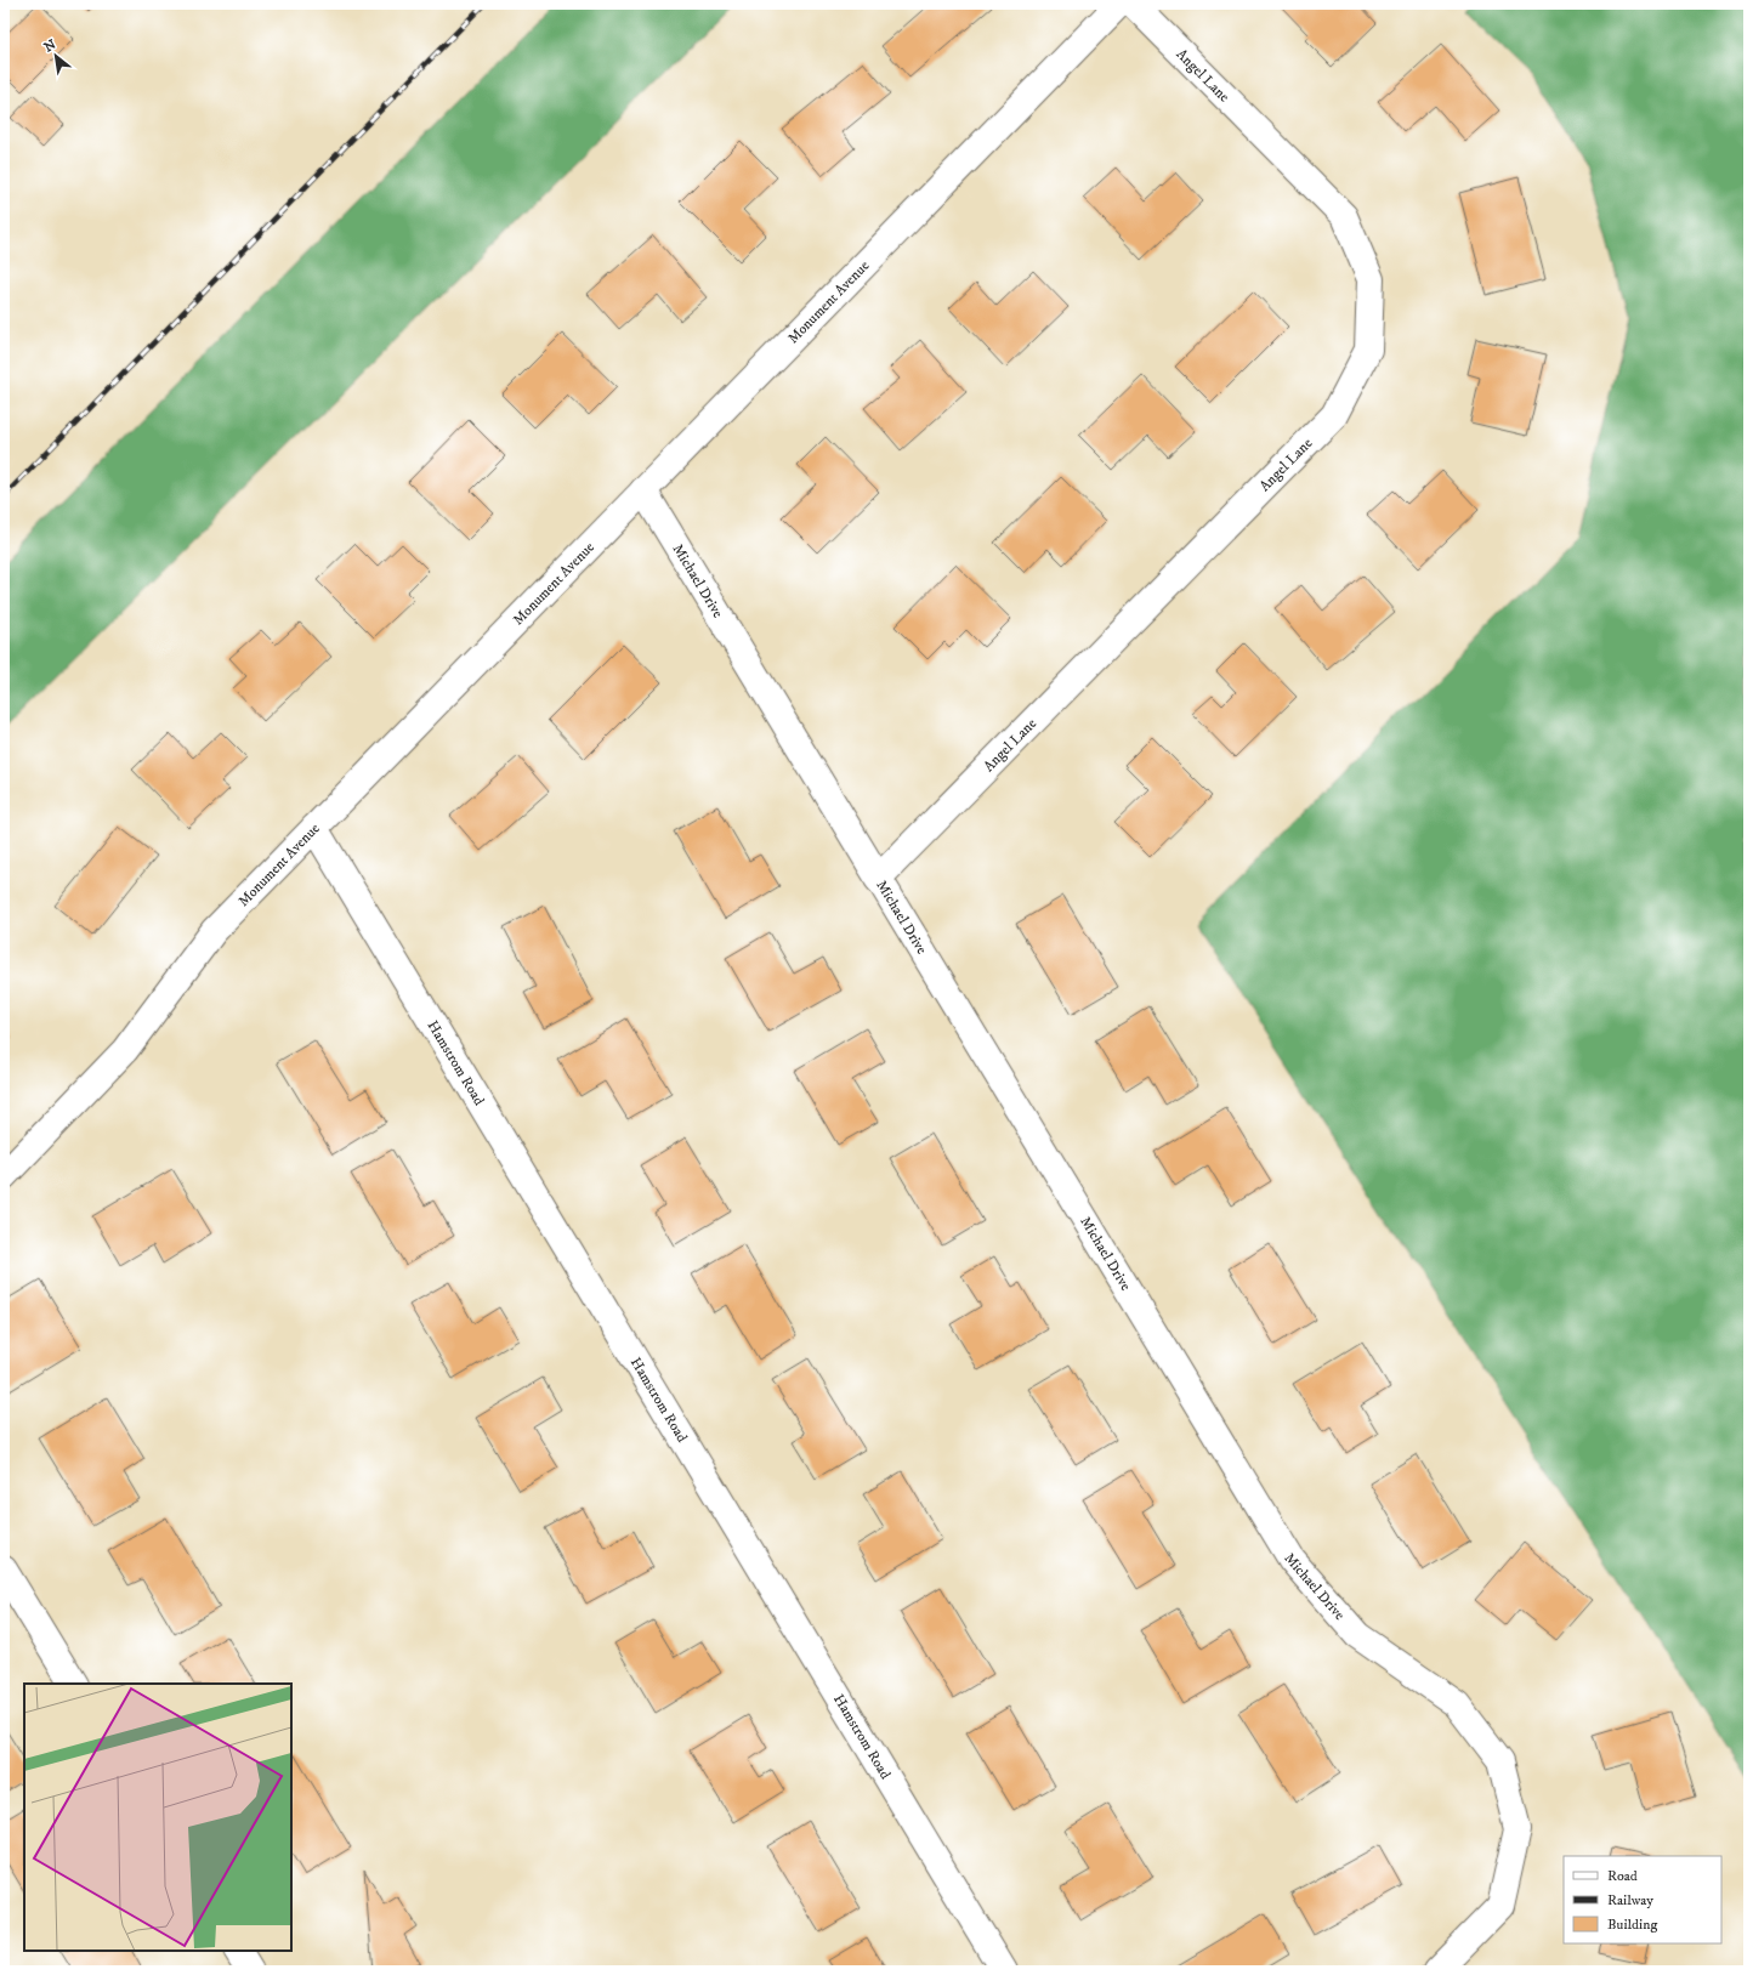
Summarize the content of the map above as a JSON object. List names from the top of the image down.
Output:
{
  "streets": {
    "street": [
      "Angel Lane",
      "Monument Avenue",
      "Michael Drive",
      "Hamstrom Road"
    ]
  },
  "crossings": [
    ["Angel Lane", "Michael Drive"],
    ["Monument Avenue", "Michael Drive"],
    ["Monument Avenue", "Hamstrom Road"]
  ],
  "legend": ["Road", "Railway", "Building"],
  "north": "top left"
}
